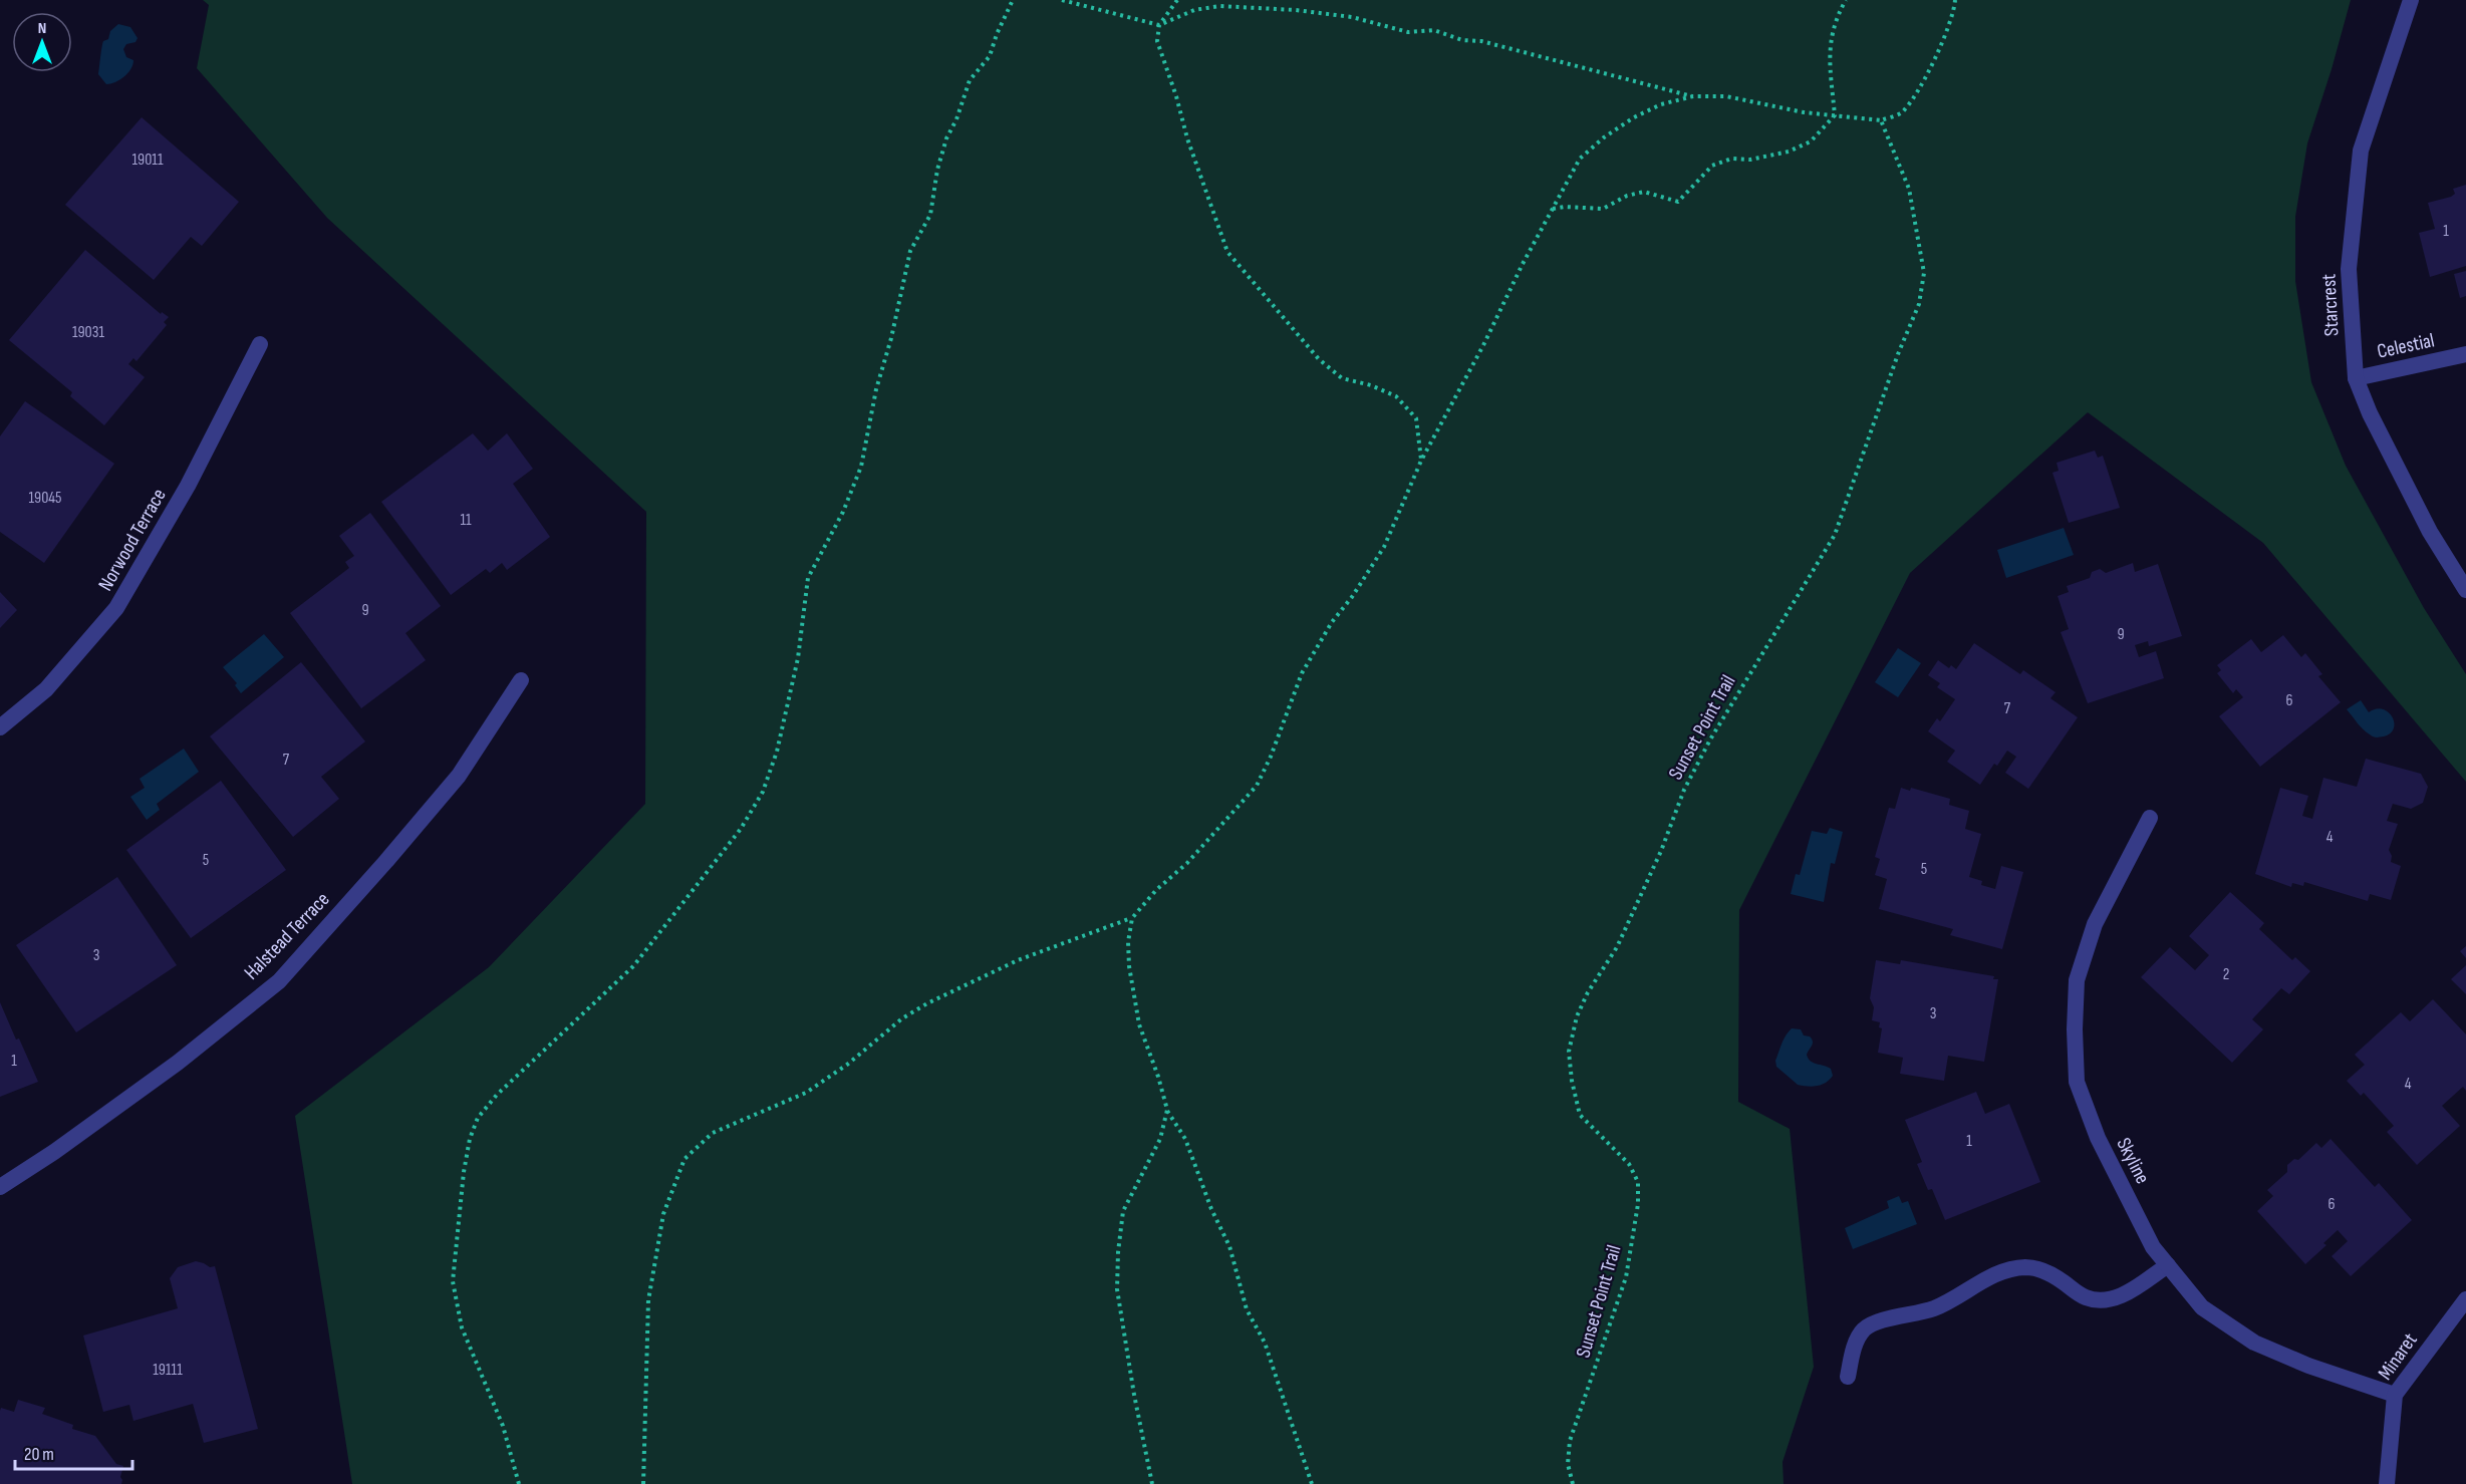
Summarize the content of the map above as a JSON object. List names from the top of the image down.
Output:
{
  "streets": {
    "street": [
      "Starcrest",
      "Celestial",
      "Norwood Terrace",
      "Halstead Terrace",
      "Skyline",
      "Minaret"
    ],
    "path": ["Sunset Point Trail"]
  },
  "crossings": [
    ["Starcrest", "Celestial"],
    ["Skyline", "Minaret"]
  ],
  "house_numbers": [
    "19011",
    "1",
    "19031",
    "19045",
    "11",
    "9",
    "9",
    "6",
    "7",
    "7",
    "4",
    "5",
    "5",
    "3",
    "2",
    "3",
    "1",
    "4",
    "1",
    "6",
    "19111"
  ],
  "scale_bar": "20 m",
  "north": "top"
}
